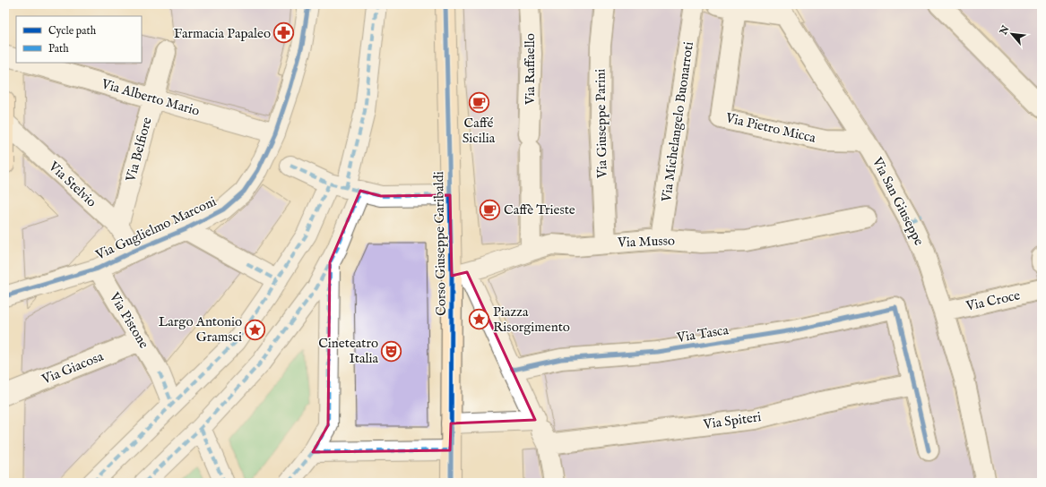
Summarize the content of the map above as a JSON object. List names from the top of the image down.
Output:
{
  "streets": {
    "street": [
      "Via Raffaello",
      "Via Alberto Mario",
      "Via Michelangelo Buonarroti",
      "Via Giuseppe Parini",
      "Via Pietro Micca",
      "Via Belfiore",
      "Via Stelvio",
      "Via San Giuseppe",
      "Via Guglielmo Marconi",
      "Via Musso",
      "Corso Giuseppe Garibaldi",
      "Via Croce",
      "Via Pistone",
      "Via Tasca",
      "Via Giacosa",
      "Via Spiteri"
    ]
  },
  "crossings": [
    ["Via Raffaello", "Via Musso"],
    ["Via Alberto Mario", "Via Belfiore"],
    ["Via Alberto Mario", "Via Guglielmo Marconi"],
    ["Via Michelangelo Buonarroti", "Via Musso"],
    ["Via Giuseppe Parini", "Via Musso"],
    ["Via Pietro Micca", "Via San Giuseppe"],
    ["Via Belfiore", "Via Stelvio"],
    ["Via Stelvio", "Via Guglielmo Marconi"],
    ["Via San Giuseppe", "Via Croce"],
    ["Via Guglielmo Marconi", "Via Pistone"],
    ["Via Musso", "Corso Giuseppe Garibaldi"],
    ["Via Pistone", "Via Giacosa"],
    ["Via Tasca", "Via Spiteri"]
  ],
  "places": {
    "pharmacy": ["Farmacia Papaleo"],
    "cafe": ["Caffé Sicilia", "Caffè Trieste"],
    "place": ["Piazza Risorgimento", "Largo Antonio Gramsci"],
    "theatre": ["Cineteatro Italia"]
  },
  "legend": ["Cycle path", "Path"],
  "north": "top left"
}
